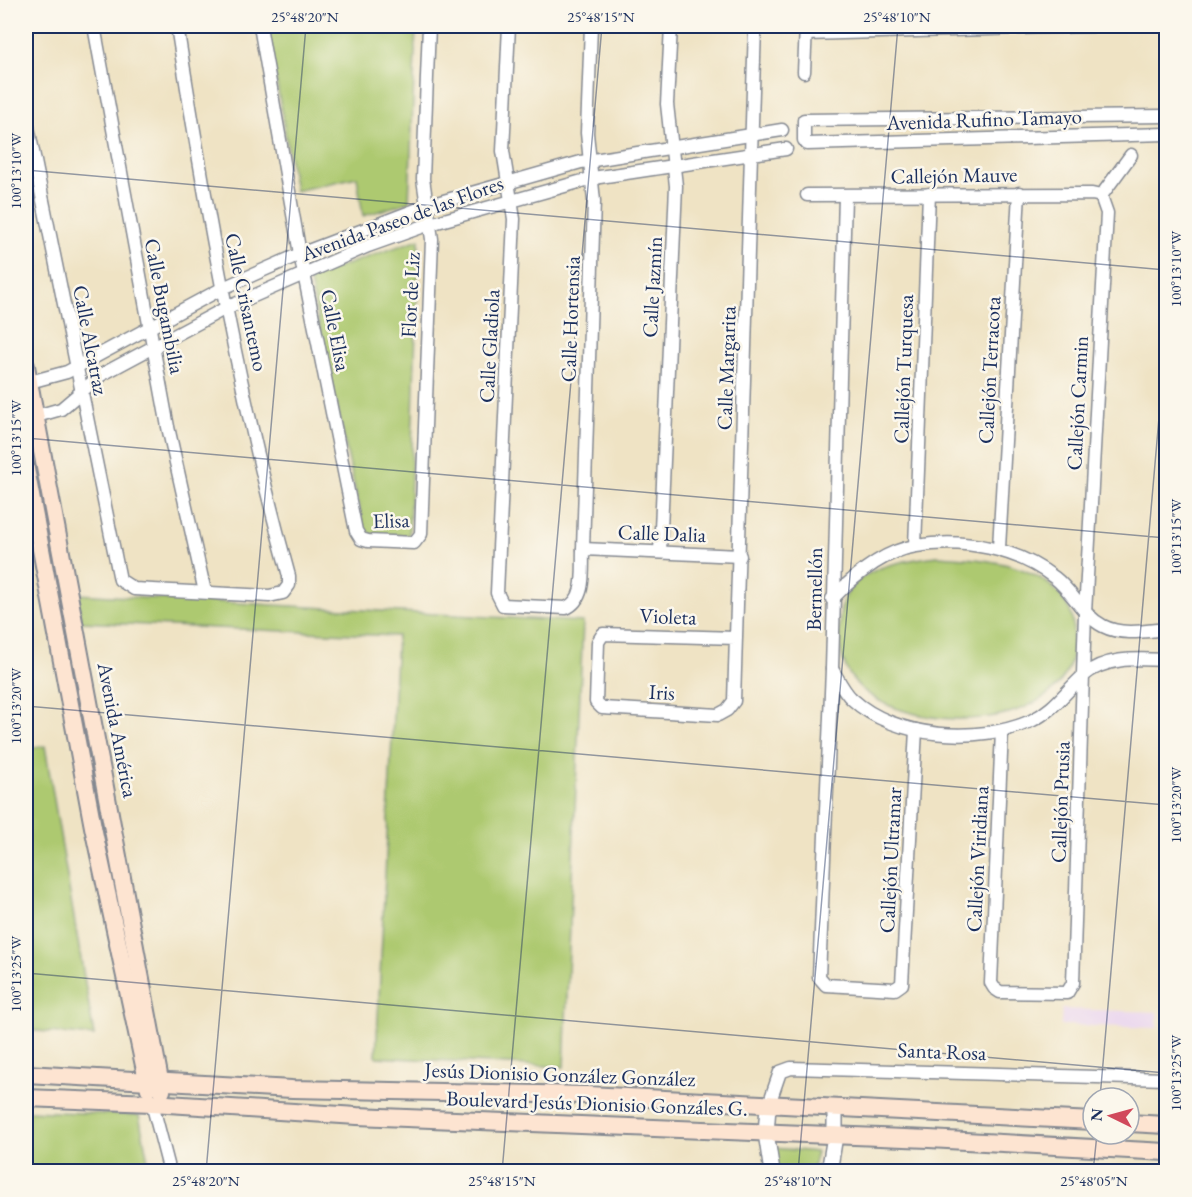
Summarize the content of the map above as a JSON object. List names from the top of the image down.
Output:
{
  "streets": {
    "main road": ["Avenida América", "Jesús Dionisio González González", "Boulevard Jesús Dionisio Gonzáles G."],
    "street": [
      "Avenida Rufino Tamayo",
      "Callejón Mauve",
      "Avenida Paseo de las Flores",
      "Calle Jazmín",
      "Flor de Liz",
      "Calle Crisantemo",
      "Calle Bugambilia",
      "Calle Hortensia",
      "Calle Elisa",
      "Calle Alcatraz",
      "Calle Gladiola",
      "Calle Margarita",
      "Callejón Turquesa",
      "Callejón Terracota",
      "Callejón Carmin",
      "Elisa",
      "Calle Dalia",
      "Bermellón",
      "Violeta",
      "Iris",
      "Callejón Prusia",
      "Callejón Viridiana",
      "Callejón Ultramar",
      "Santa Rosa"
    ]
  },
  "crossings": [
    ["Callejón Mauve", "Callejón Turquesa"],
    ["Callejón Mauve", "Callejón Terracota"],
    ["Callejón Mauve", "Callejón Carmin"],
    ["Callejón Mauve", "Bermellón"],
    ["Avenida Paseo de las Flores", "Calle Jazmín"],
    ["Avenida Paseo de las Flores", "Flor de Liz"],
    ["Avenida Paseo de las Flores", "Calle Crisantemo"],
    ["Avenida Paseo de las Flores", "Calle Bugambilia"],
    ["Avenida Paseo de las Flores", "Calle Hortensia"],
    ["Avenida Paseo de las Flores", "Calle Elisa"],
    ["Avenida Paseo de las Flores", "Calle Alcatraz"],
    ["Avenida Paseo de las Flores", "Calle Gladiola"],
    ["Avenida Paseo de las Flores", "Calle Margarita"],
    ["Avenida Paseo de las Flores", "Avenida América"],
    ["Calle Jazmín", "Calle Dalia"],
    ["Flor de Liz", "Elisa"],
    ["Calle Crisantemo", "Calle Bugambilia"],
    ["Calle Crisantemo", "Calle Alcatraz"],
    ["Calle Bugambilia", "Calle Alcatraz"],
    ["Calle Hortensia", "Calle Gladiola"],
    ["Calle Hortensia", "Calle Dalia"],
    ["Calle Elisa", "Elisa"],
    ["Calle Margarita", "Calle Dalia"],
    ["Calle Margarita", "Violeta"],
    ["Calle Margarita", "Iris"],
    ["Callejón Carmin", "Callejón Prusia"],
    ["Bermellón", "Callejón Ultramar"],
    ["Violeta", "Iris"],
    ["Avenida América", "Jesús Dionisio González González"],
    ["Avenida América", "Boulevard Jesús Dionisio Gonzáles G."],
    ["Callejón Prusia", "Callejón Viridiana"],
    ["Santa Rosa", "Jesús Dionisio González González"],
    ["Santa Rosa", "Boulevard Jesús Dionisio Gonzáles G."]
  ],
  "north": "left",
  "coordinates": [
    "25°48'20\"N",
    "25°48'15\"N",
    "25°48'10\"N",
    "100°13'10\"W",
    "100°13'15\"W",
    "100°13'20\"W",
    "100°13'25\"W",
    "25°48'05\"N"
  ]
}
